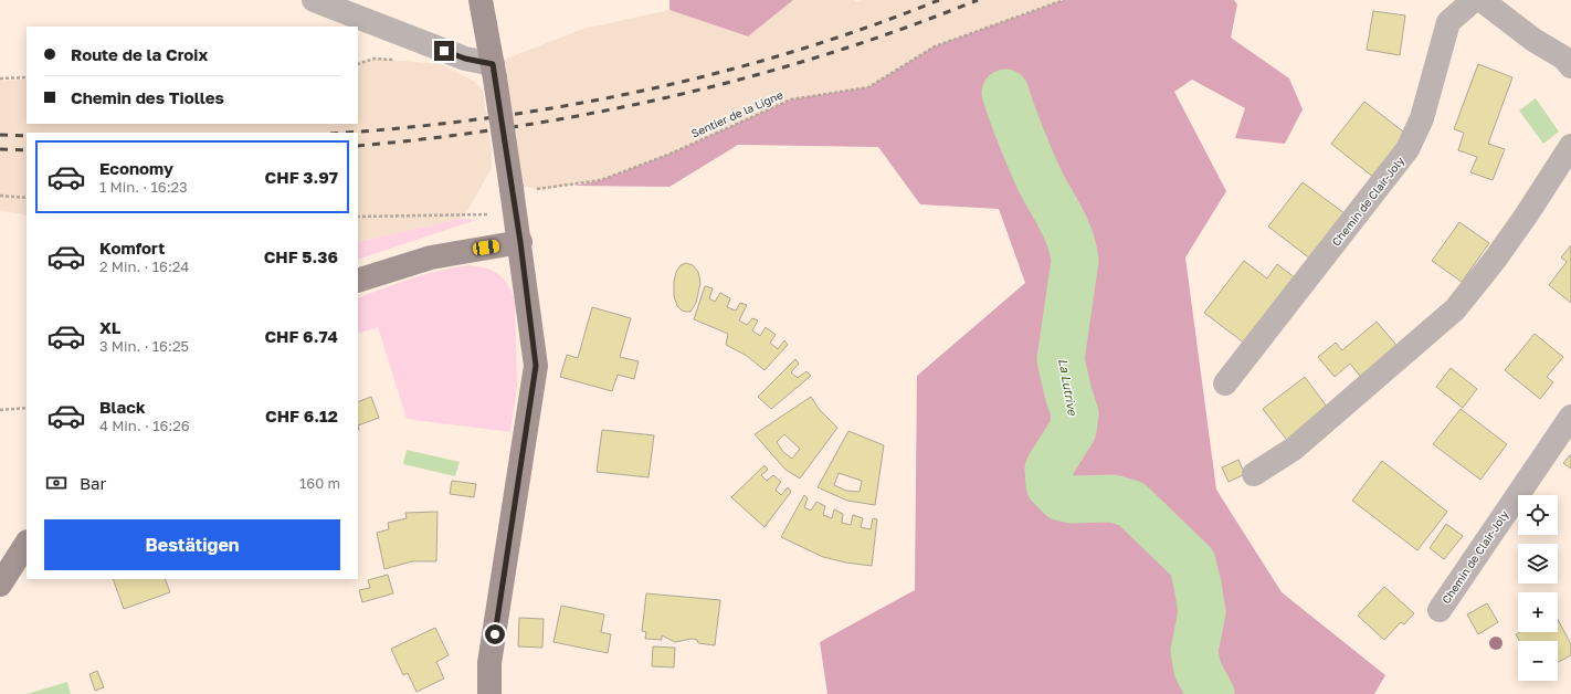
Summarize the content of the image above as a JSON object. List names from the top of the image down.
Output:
{
  "streets": {
    "street": ["Chemin de Clair-Joly"],
    "path": ["Sentier de la Ligne"]
  },
  "water": ["La Lutrive"],
  "page": {
    "banner": ["Route de la Croix", "Chemin des Tiolles"],
    "list": [
      {
        "name": "Economy",
        "note": "1 Min. · 16:23",
        "value": "CHF 3.97"
      },
      {
        "name": "Komfort",
        "note": "2 Min. · 16:24",
        "value": "CHF 5.36"
      },
      {
        "name": "XL",
        "note": "3 Min. · 16:25",
        "value": "CHF 6.74"
      },
      {
        "name": "Black",
        "note": "4 Min. · 16:26",
        "value": "CHF 6.12"
      }
    ],
    "pay": ["Bar", "160 m"],
    "map_buttons": ["+", "−"],
    "buttons": "Bestätigen"
  }
}
